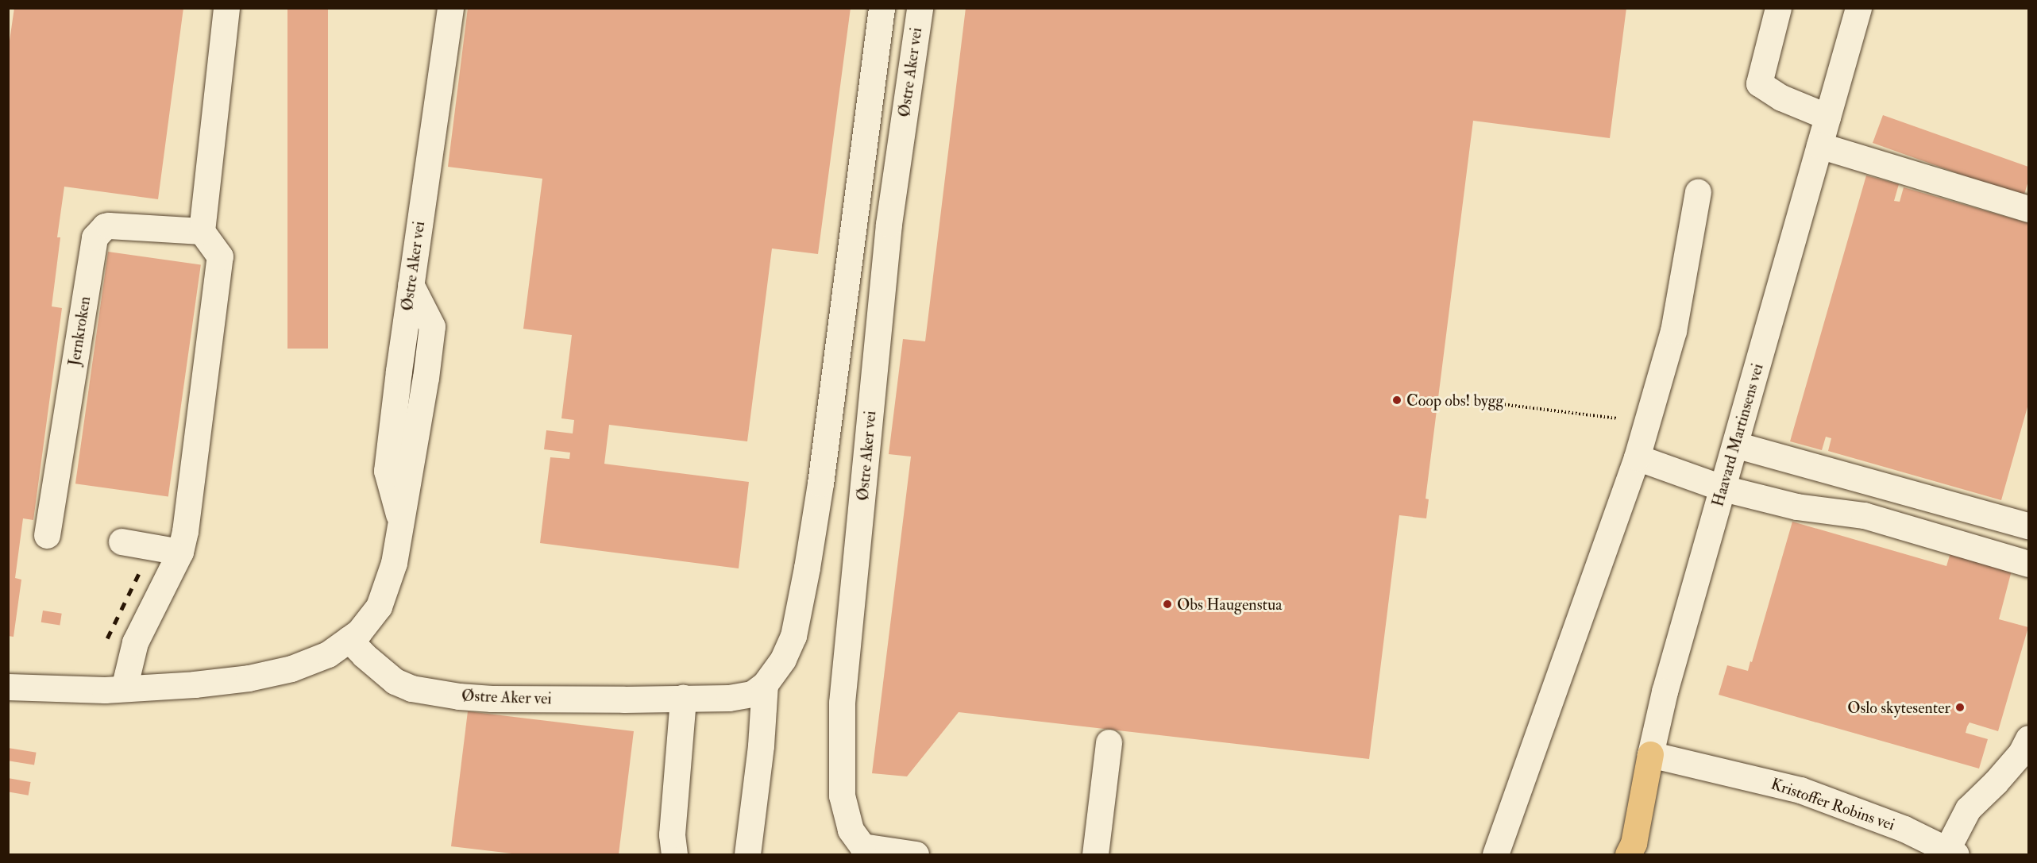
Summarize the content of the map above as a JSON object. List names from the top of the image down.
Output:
{
  "streets": {
    "street": [
      "Østre Aker vei",
      "Jernkroken",
      "Haavard Martinsens vei",
      "Kristoffer Robins vei"
    ]
  },
  "crossings": [
    ["Haavard Martinsens vei", "Kristoffer Robins vei"]
  ],
  "places": ["Coop obs! bygg", "Obs Haugenstua", "Oslo skytesenter"]
}
